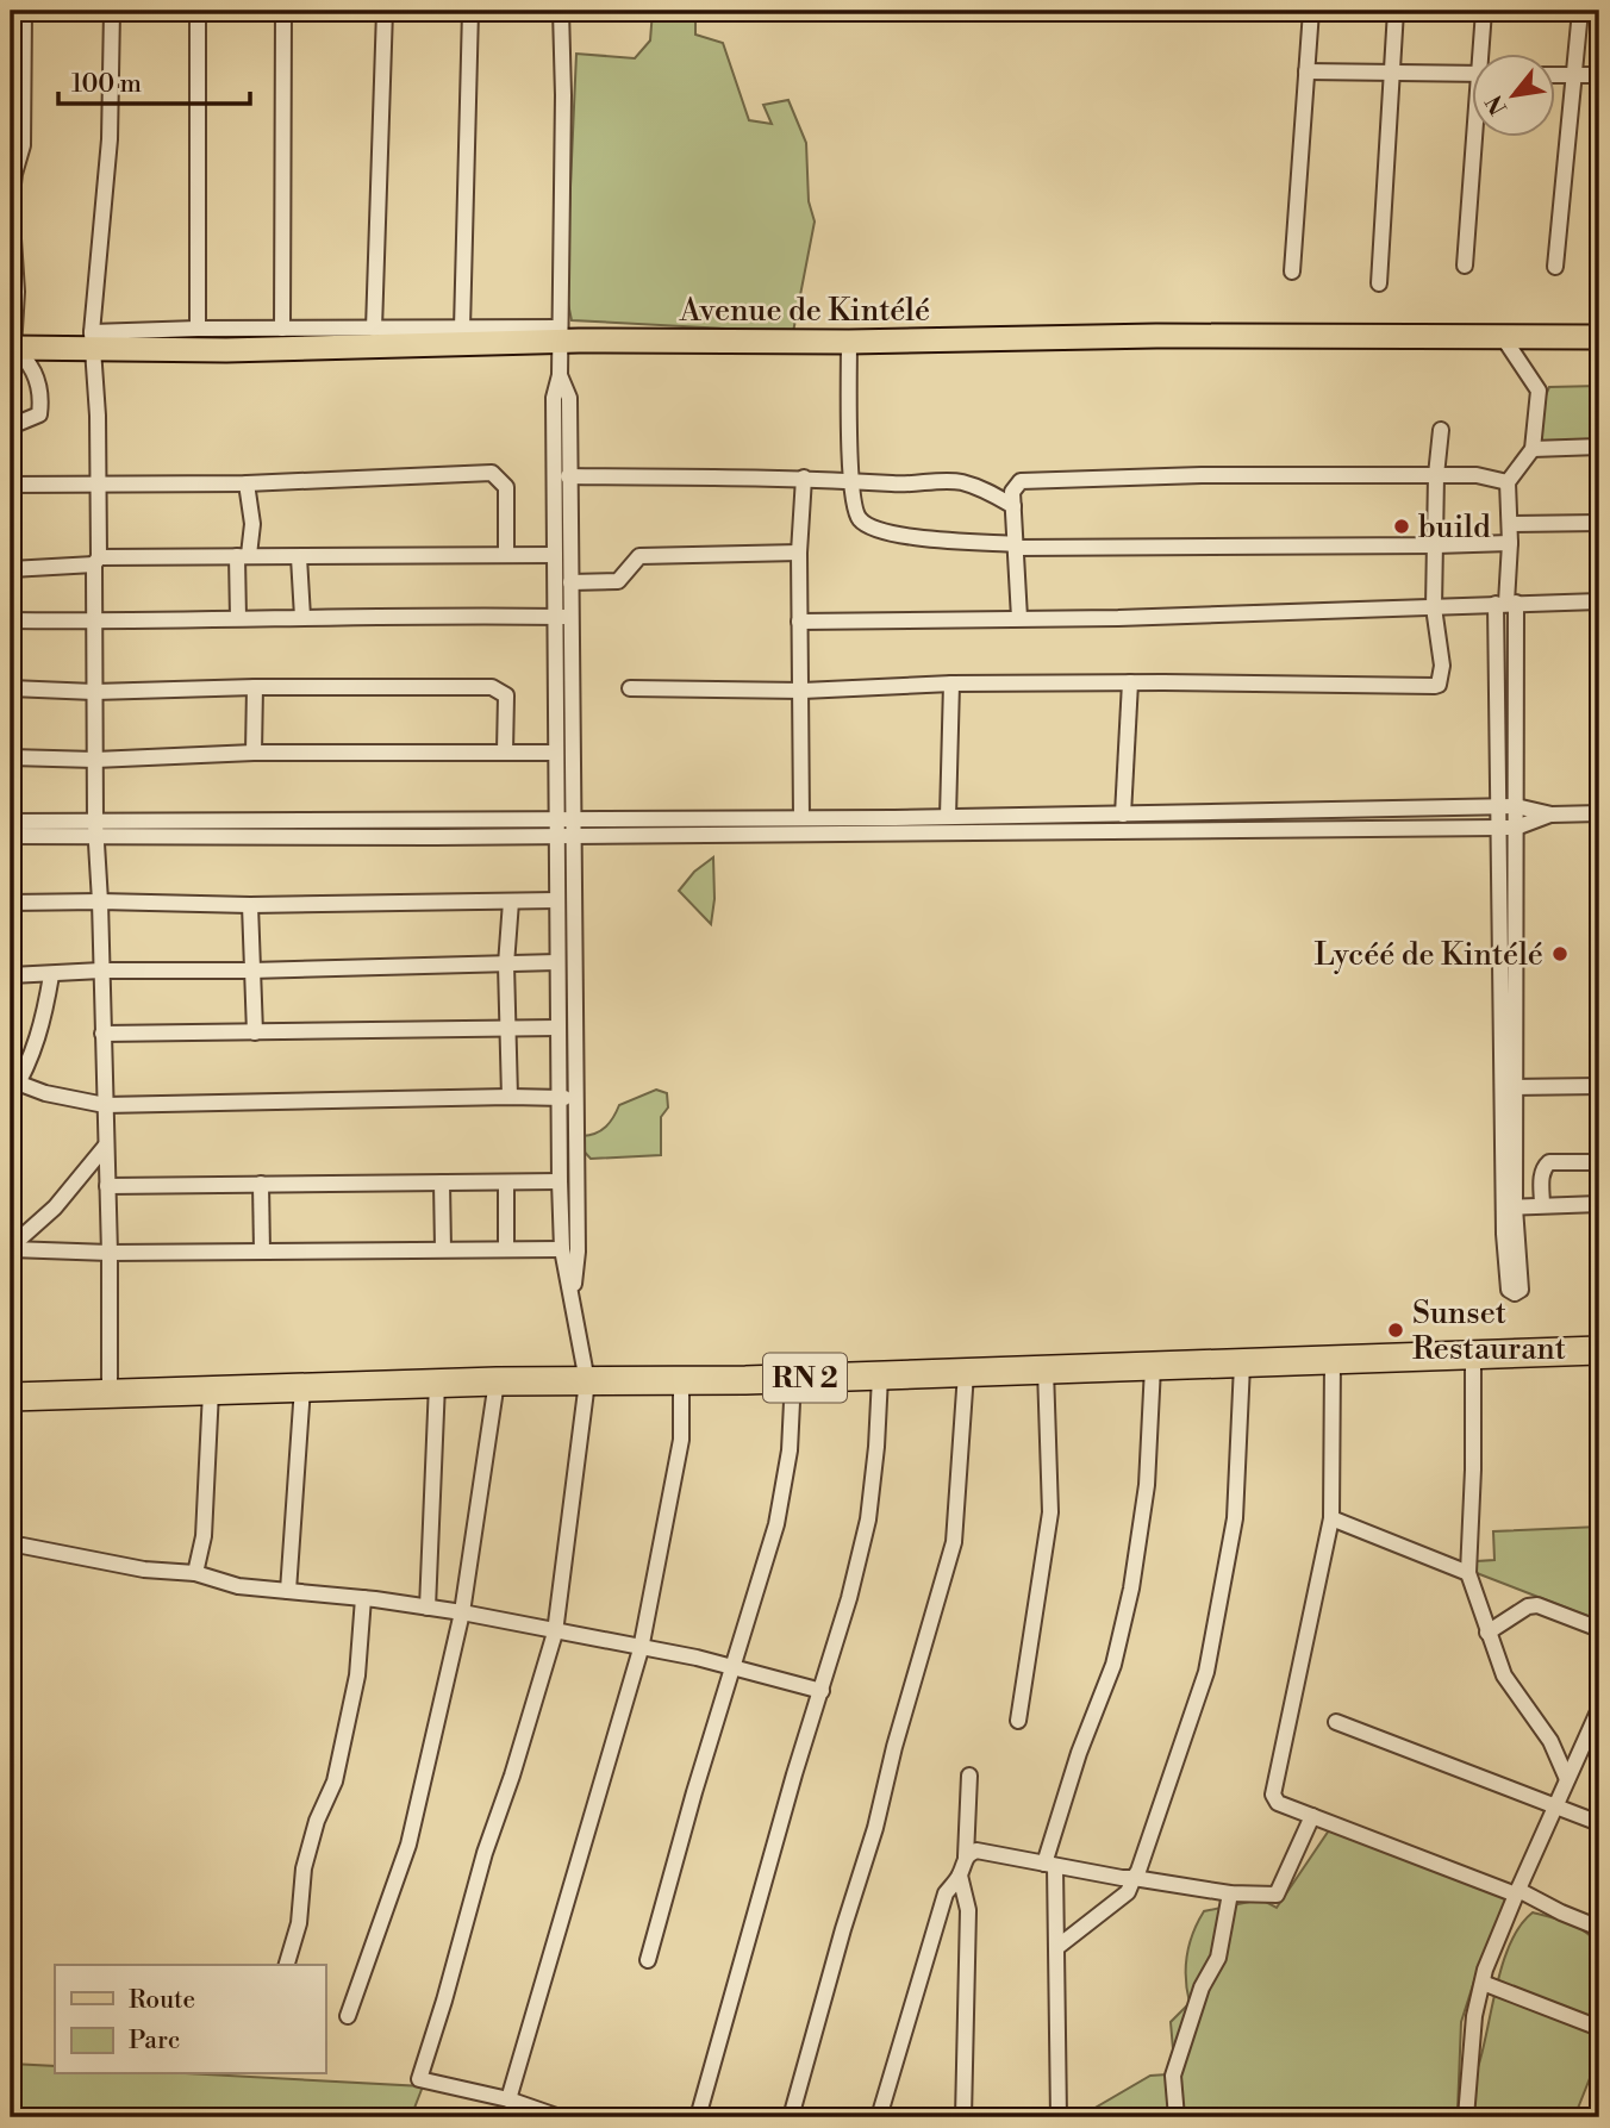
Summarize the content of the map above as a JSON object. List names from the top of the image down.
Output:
{
  "streets": {
    "highway": ["RN 2"],
    "main road": ["Avenue de Kintélé"]
  },
  "places": ["build", "Lycéé de Kintélé", "Sunset Restaurant"],
  "legend": ["Route", "Parc"],
  "scale_bar": "100 m",
  "north": "bottom left"
}
